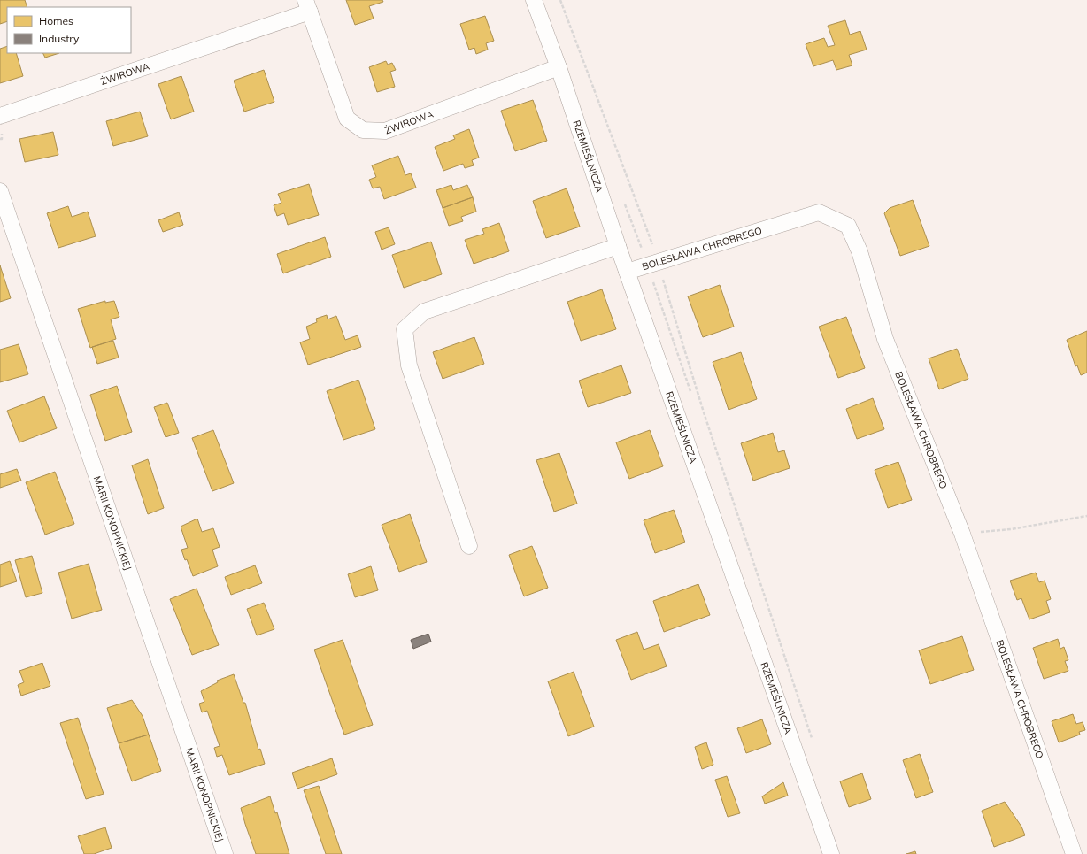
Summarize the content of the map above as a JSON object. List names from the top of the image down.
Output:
{
  "streets": {
    "street": [
      "ŻWIROWA",
      "RZEMIEŚLNICZA",
      "BOLESŁAWA CHROBREGO",
      "MARII KONOPNICKIEJ"
    ]
  },
  "crossings": [
    ["ŻWIROWA", "RZEMIEŚLNICZA"],
    ["RZEMIEŚLNICZA", "BOLESŁAWA CHROBREGO"]
  ],
  "legend": ["Homes", "Industry"]
}
